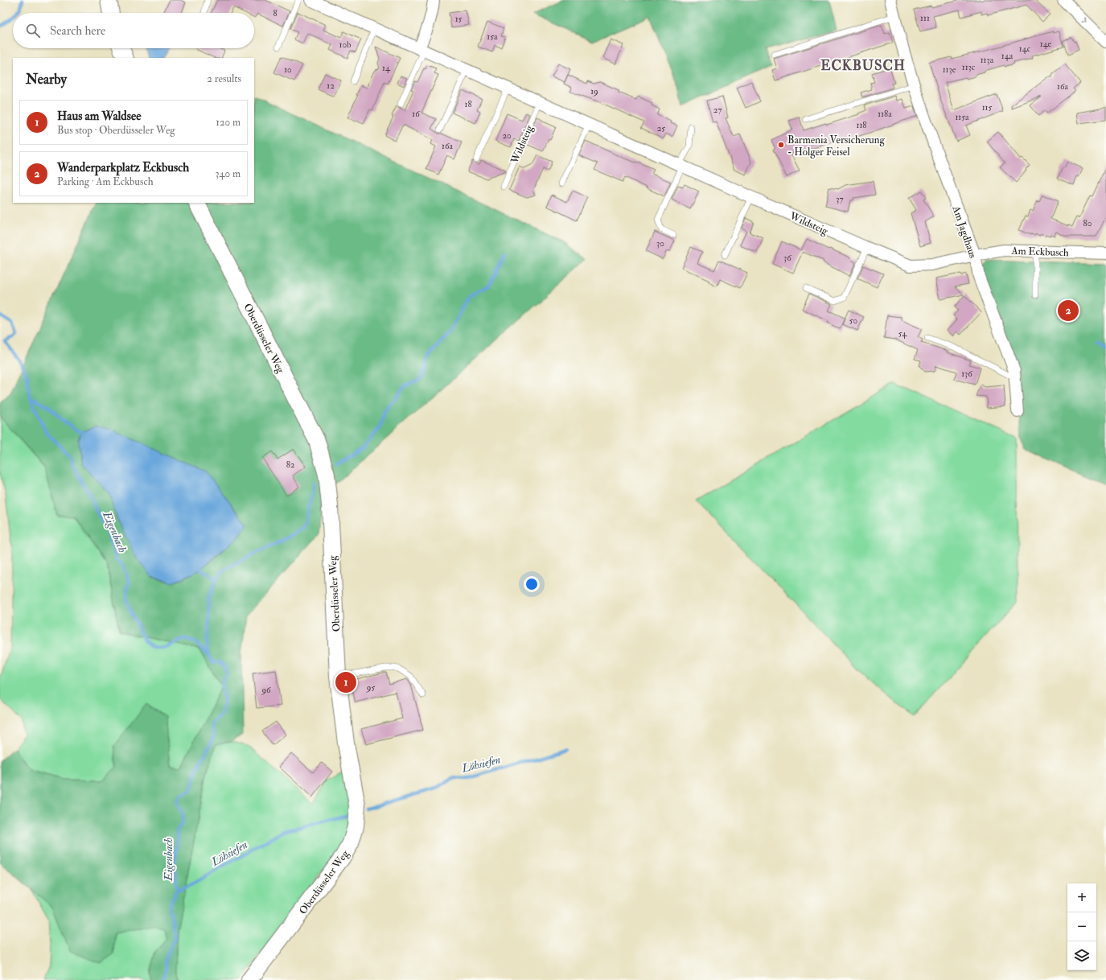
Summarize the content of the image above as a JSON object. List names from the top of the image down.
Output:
{
  "streets": {
    "street": [
      "Wildsteig",
      "Am Jagdhaus",
      "Am Eckbusch",
      "Oberdüsseler Weg"
    ]
  },
  "crossings": [
    ["Wildsteig", "Am Jagdhaus"],
    ["Wildsteig", "Am Eckbusch"],
    ["Am Jagdhaus", "Am Eckbusch"]
  ],
  "districts": ["ECKBUSCH"],
  "water": ["Eigenbach", "Löhsiefen"],
  "places": ["Barmenia Versicherung - Holger Feisel"],
  "house_numbers": [
    "8",
    "111",
    "15",
    "15a",
    "14e",
    "10b",
    "14c",
    "14a",
    "113a",
    "113c",
    "14",
    "10",
    "113e",
    "12",
    "16a",
    "19",
    "18",
    "115",
    "27",
    "16",
    "118a",
    "115a",
    "118",
    "25",
    "20",
    "16a",
    "37",
    "80",
    "30",
    "36",
    "50",
    "54",
    "136",
    "82",
    "95",
    "96"
  ],
  "page": {
    "search": "Search here",
    "heading": ["Nearby", "2 results"],
    "list": [
      {
        "mark": "1",
        "name": "Haus am Waldsee",
        "note": "Bus stop · Oberdüsseler Weg",
        "value": "120 m"
      },
      {
        "mark": "2",
        "name": "Wanderparkplatz Eckbusch",
        "note": "Parking · Am Eckbusch",
        "value": "340 m"
      }
    ],
    "pins": ["2", "1"],
    "map_buttons": ["+", "−"]
  }
}
